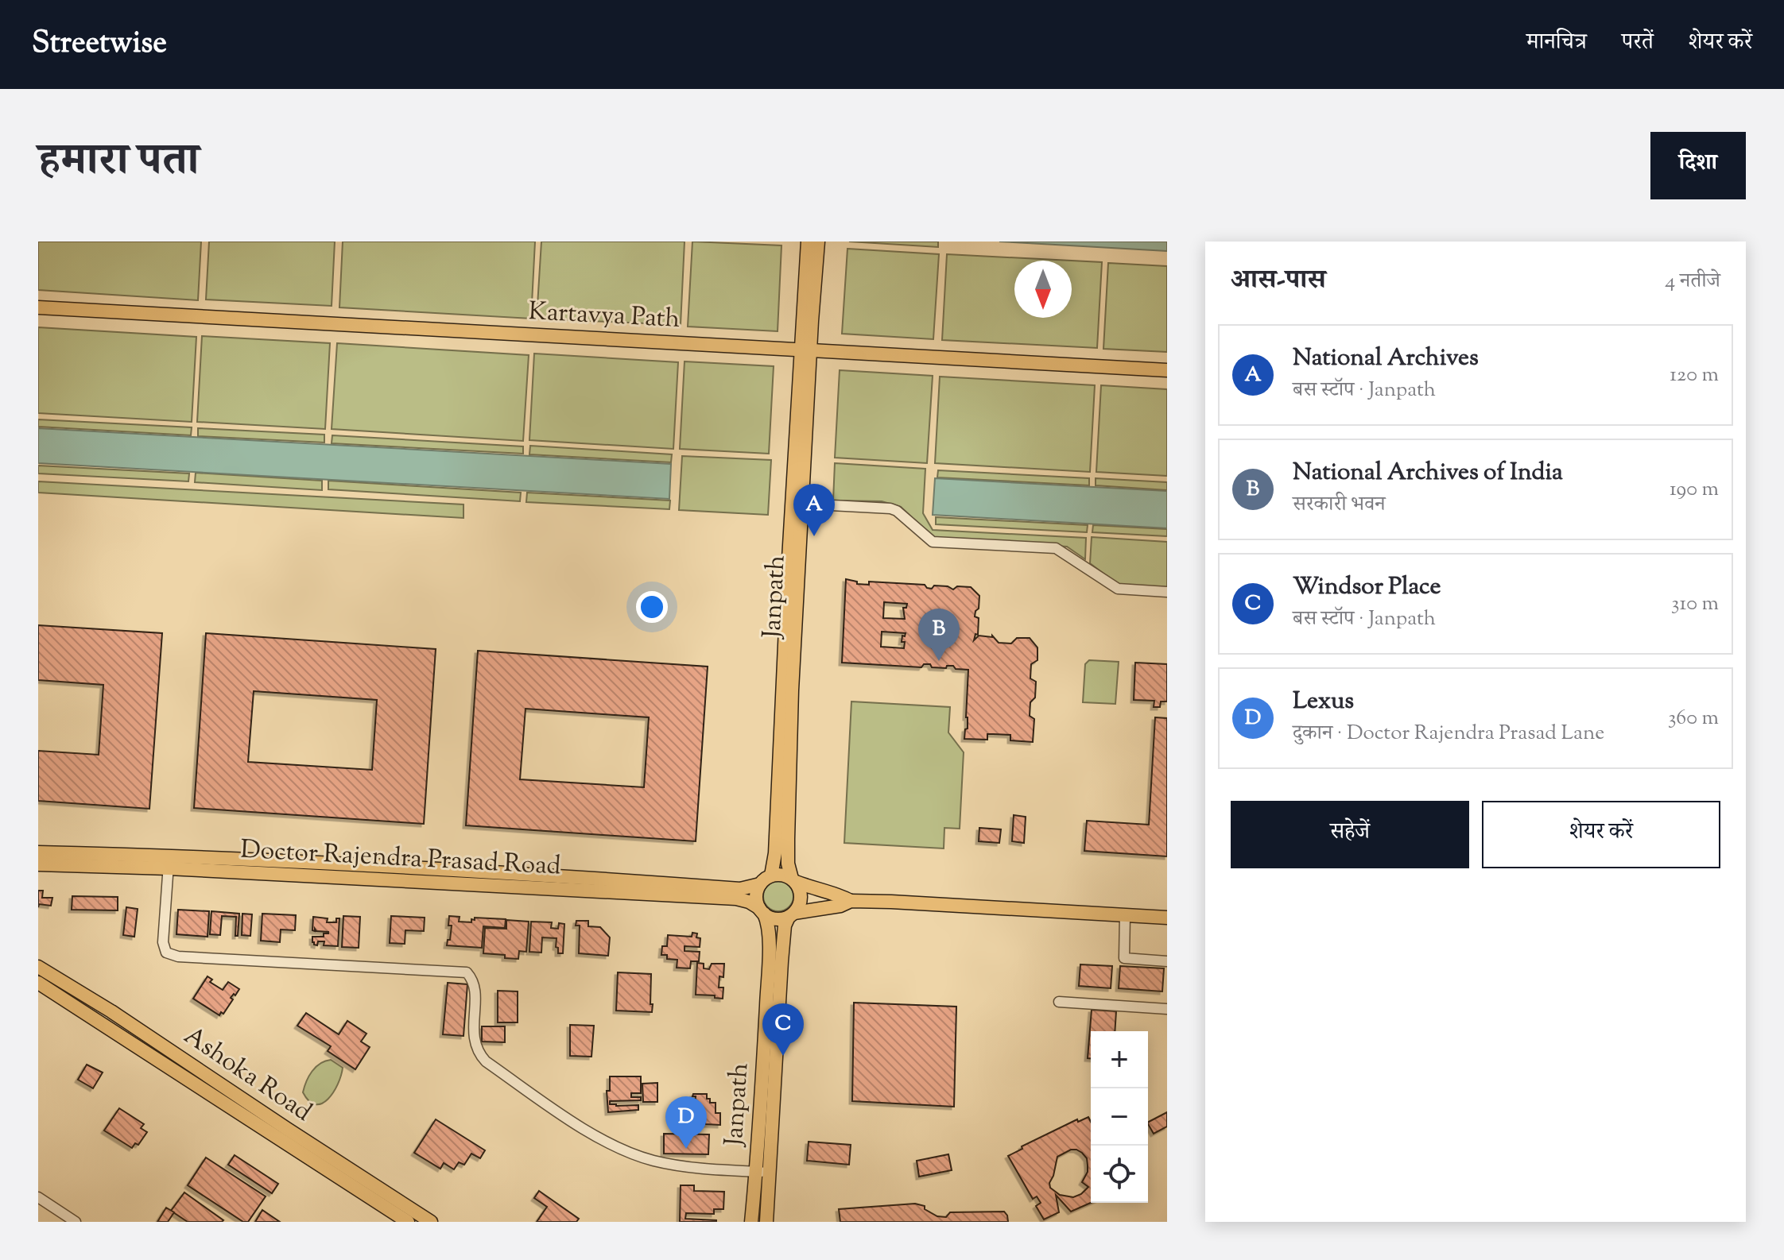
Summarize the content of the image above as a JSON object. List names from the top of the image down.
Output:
{
  "streets": {
    "main road": [
      "Kartavya Path",
      "Janpath",
      "Doctor Rajendra Prasad Road",
      "Ashoka Road"
    ]
  },
  "crossings": [
    ["Kartavya Path", "Janpath"],
    ["Janpath", "Doctor Rajendra Prasad Road"]
  ],
  "north": "bottom",
  "page": {
    "header": "Streetwise",
    "nav": ["मानचित्र", "परतें", "शेयर करें"],
    "title": "हमारा पता",
    "buttons": [
      "दिशा",
      ["सहेजें", "शेयर करें"]
    ],
    "heading": ["आस-पास", "4 नतीजे"],
    "list": [
      {
        "mark": "A",
        "name": "National Archives",
        "note": "बस स्टॉप · Janpath",
        "value": "120 m"
      },
      {
        "mark": "B",
        "name": "National Archives of India",
        "note": "सरकारी भवन",
        "value": "190 m"
      },
      {
        "mark": "C",
        "name": "Windsor Place",
        "note": "बस स्टॉप · Janpath",
        "value": "310 m"
      },
      {
        "mark": "D",
        "name": "Lexus",
        "note": "दुकान · Doctor Rajendra Prasad Lane",
        "value": "360 m"
      }
    ],
    "pins": [
      "A",
      "B",
      "C",
      "D"
    ],
    "map_buttons": ["+", "−"]
  }
}
